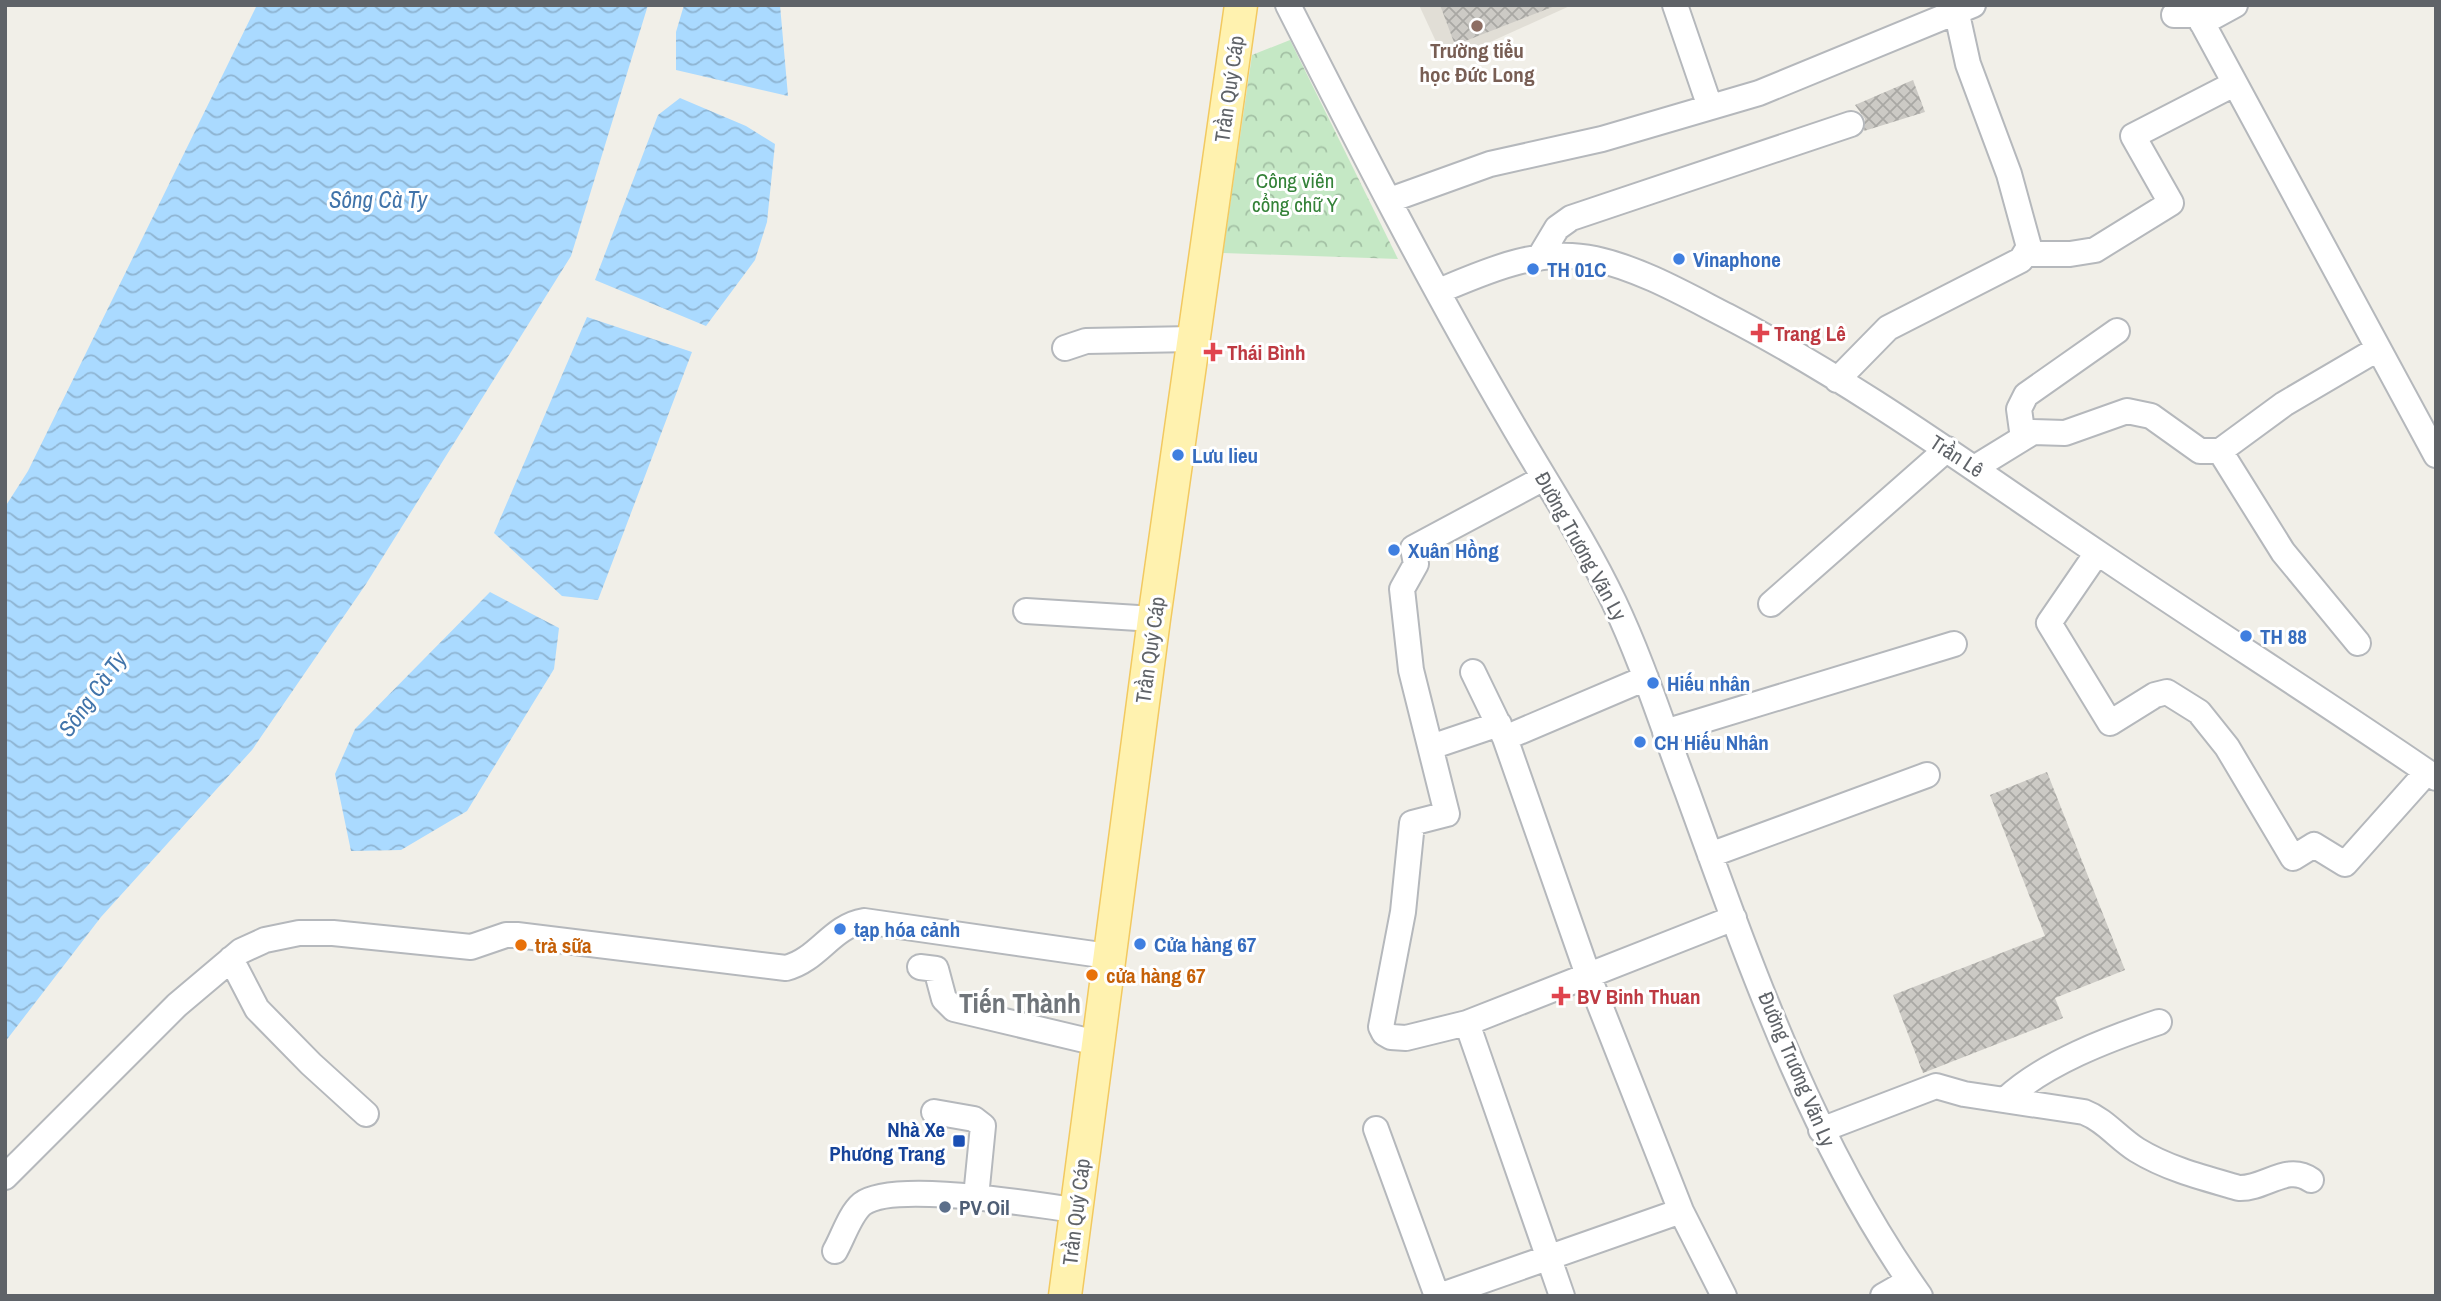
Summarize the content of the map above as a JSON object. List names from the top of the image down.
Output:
{
  "streets": {
    "main road": ["Trần Quý Cáp"],
    "street": ["Trần Lê", "Đường Trương Văn Ly"]
  },
  "crossings": [
    ["Trần Lê", "Đường Trương Văn Ly"]
  ],
  "districts": ["Tiến Thành"],
  "water": ["Sông Cà Ty"],
  "parks": ["Công viên cổng chữ Y"],
  "places": {
    "other": [
      "Trường tiểu học Đức Long",
      "Vinaphone",
      "TH 01C",
      "Lưu lieu",
      "Xuân Hồng",
      "TH 88",
      "Hiếu nhân",
      "CH Hiếu Nhân",
      "tạp hóa cảnh",
      "Cửa hàng 67",
      "trà sữa",
      "cửa hàng 67",
      "PV Oil"
    ],
    "health": ["Trang Lê", "Thái Bình", "BV Binh Thuan"],
    "transit": ["Nhà Xe Phương Trang"]
  }
}
